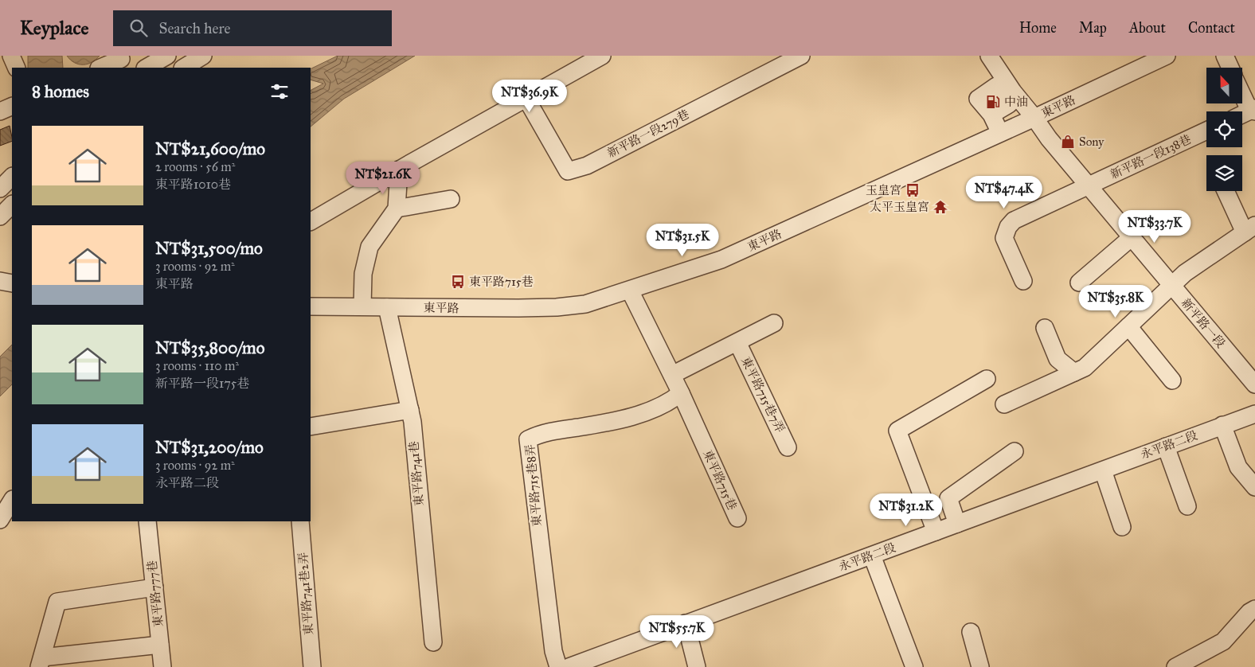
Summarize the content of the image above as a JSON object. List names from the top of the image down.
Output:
{
  "streets": {
    "street": [
      "東平路",
      "新平路一段279巷",
      "新平路一段138巷",
      "新平路一段",
      "東平路715巷7弄",
      "永平路二段",
      "東平路741巷",
      "東平路715巷",
      "東平路715巷8弄",
      "東平路777巷",
      "東平路741巷2弄"
    ]
  },
  "crossings": [
    ["東平路", "新平路一段"],
    ["東平路", "東平路741巷"],
    ["東平路", "東平路715巷"],
    ["新平路一段138巷", "新平路一段"],
    ["東平路715巷7弄", "東平路715巷"],
    ["東平路715巷", "東平路715巷8弄"]
  ],
  "places": {
    "fuel station": ["中油"],
    "shop": ["Sony"],
    "bus stop": ["玉皇宮", "東平路715巷"],
    "temple": ["太平玉皇宮"]
  },
  "north": "top",
  "page": {
    "header": "Keyplace",
    "search": "Search here",
    "nav": [
      "Home",
      "Map",
      "About",
      "Contact"
    ],
    "heading": "8 homes",
    "price": [
      "NT$36.9K",
      "NT$21.6K",
      "NT$47.4K",
      "NT$33.7K",
      "NT$31.5K",
      "NT$35.8K",
      "NT$31.2K",
      "NT$55.7K"
    ],
    "list": [
      {
        "name": "NT$21,600/mo",
        "note": "2 rooms · 56 m² · 東平路1010巷"
      },
      {
        "name": "NT$31,500/mo",
        "note": "3 rooms · 92 m² · 東平路"
      },
      {
        "name": "NT$35,800/mo",
        "note": "3 rooms · 110 m² · 新平路一段175巷"
      },
      {
        "name": "NT$31,200/mo",
        "note": "3 rooms · 92 m² · 永平路二段"
      }
    ]
  }
}
